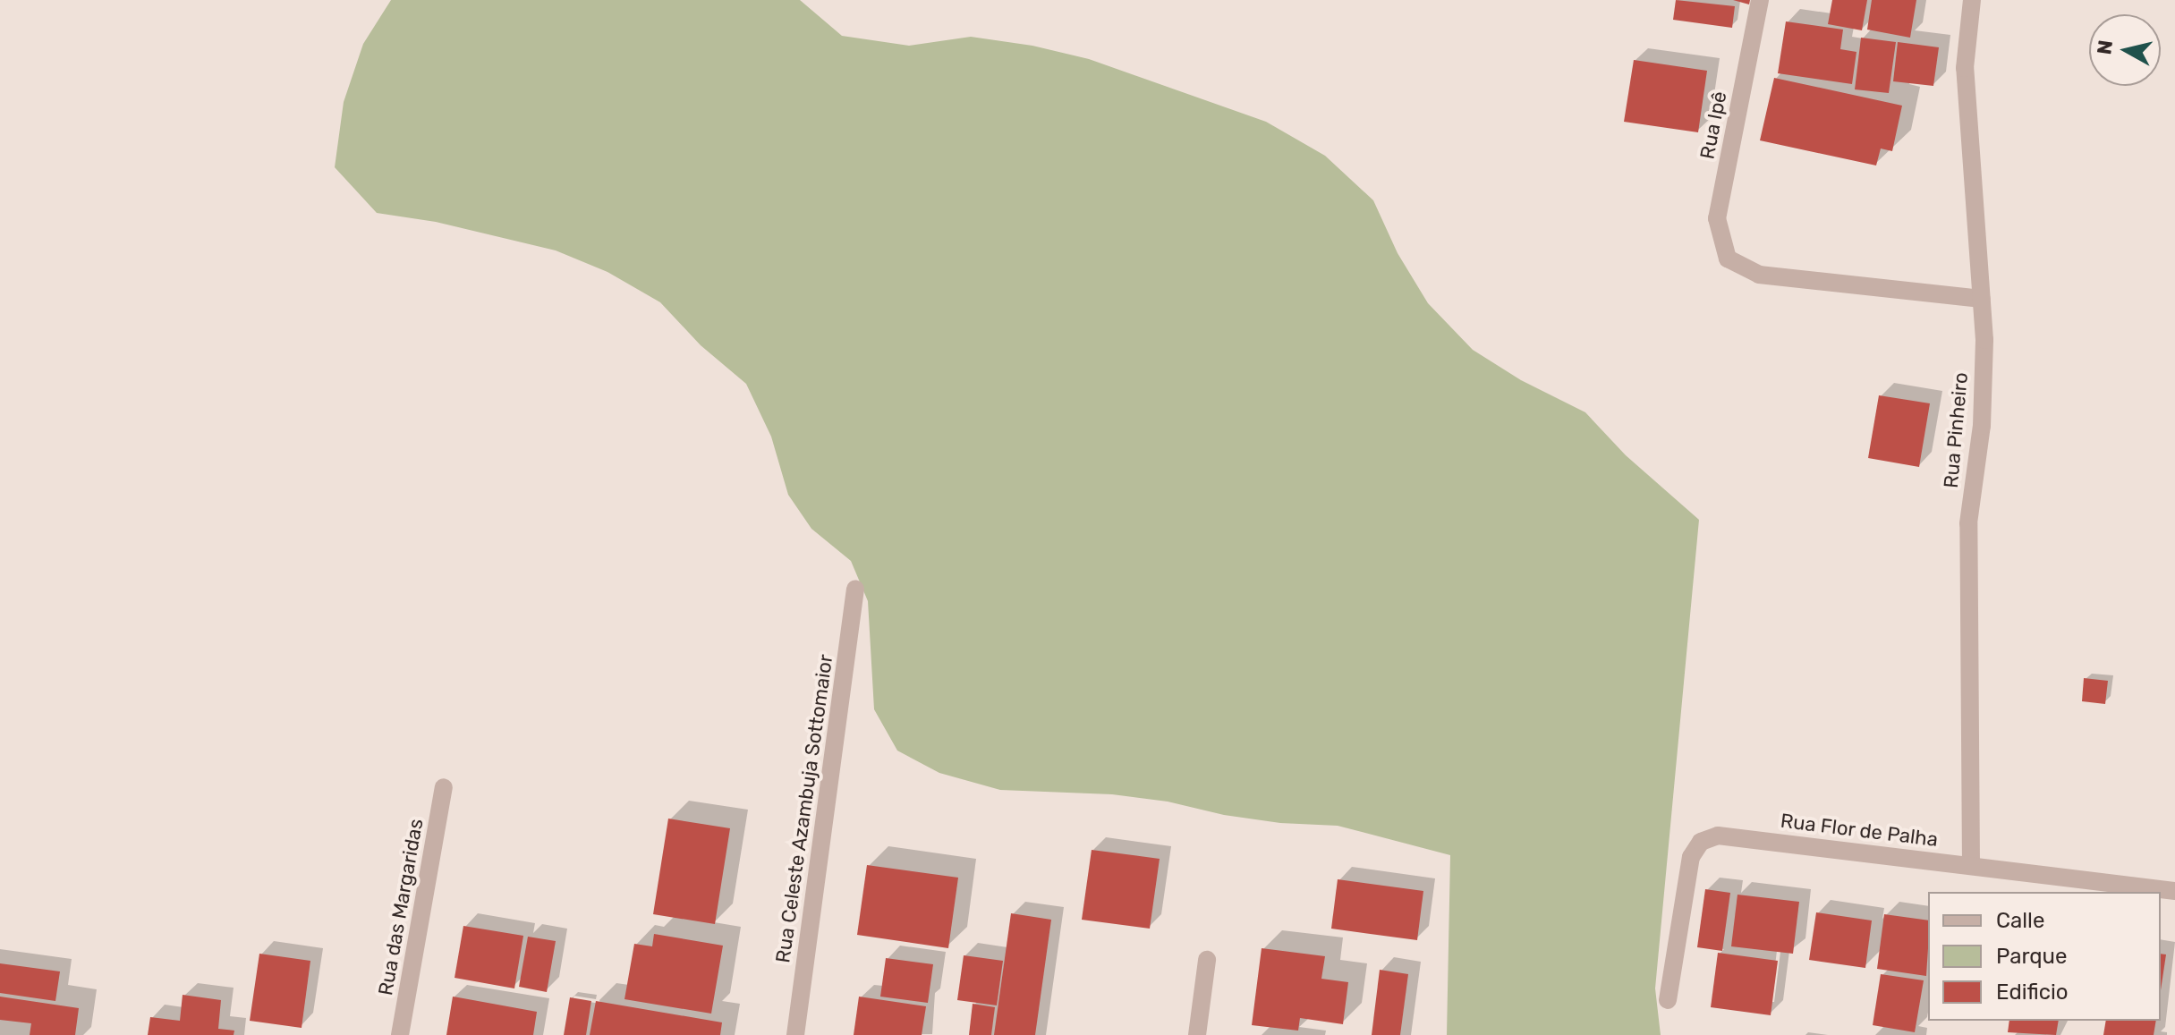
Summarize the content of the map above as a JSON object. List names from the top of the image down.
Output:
{
  "streets": {
    "street": [
      "Rua Ipê",
      "Rua Pinheiro",
      "Rua Celeste Azambuja Sottomaior",
      "Rua Flor de Palha",
      "Rua das Margaridas"
    ]
  },
  "crossings": [
    ["Rua Ipê", "Rua Pinheiro"],
    ["Rua Pinheiro", "Rua Flor de Palha"]
  ],
  "legend": ["Calle", "Parque", "Edificio"],
  "north": "left"
}
